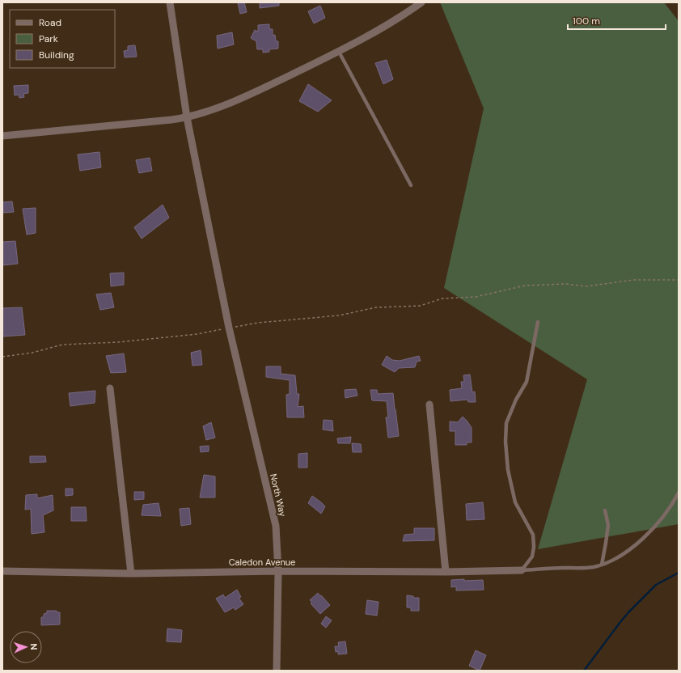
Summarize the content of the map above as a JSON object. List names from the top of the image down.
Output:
{
  "streets": {
    "street": ["North Way", "Caledon Avenue"]
  },
  "crossings": [
    ["North Way", "Caledon Avenue"]
  ],
  "legend": ["Road", "Park", "Building"],
  "scale_bar": "100 m",
  "north": "right"
}
